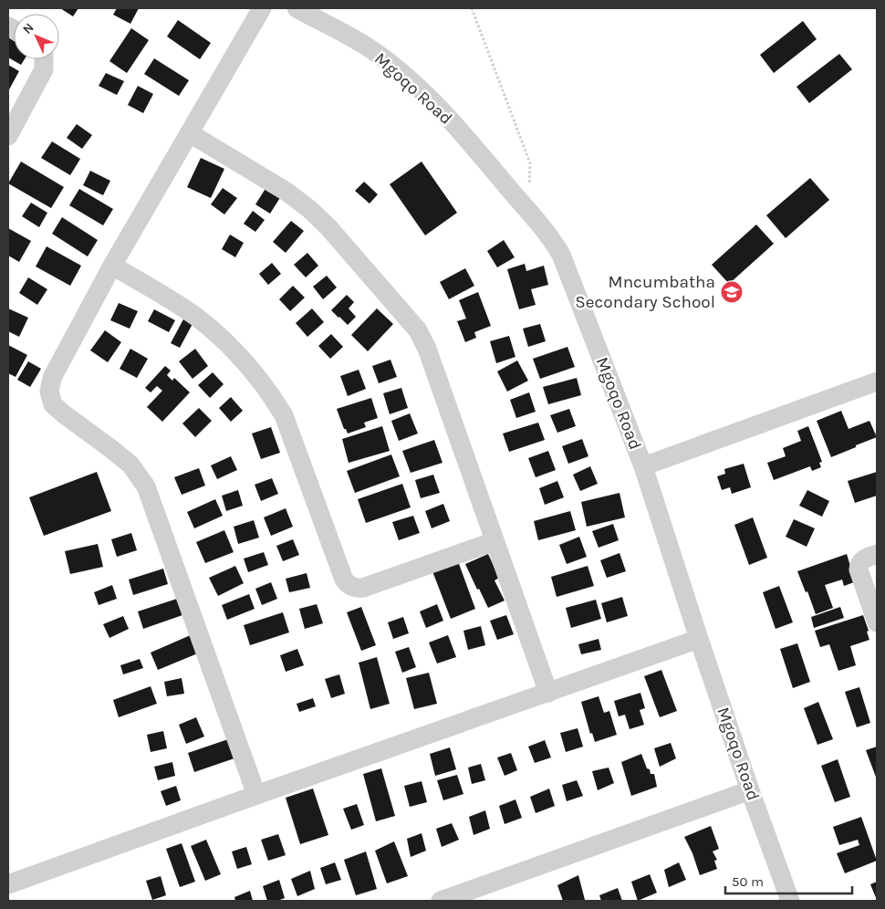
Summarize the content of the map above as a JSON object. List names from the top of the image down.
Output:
{
  "streets": {
    "street": ["Mgoqo Road"]
  },
  "places": {
    "school or university": ["Mncumbatha Secondary School"]
  },
  "scale_bar": "50 m",
  "north": "top left"
}
